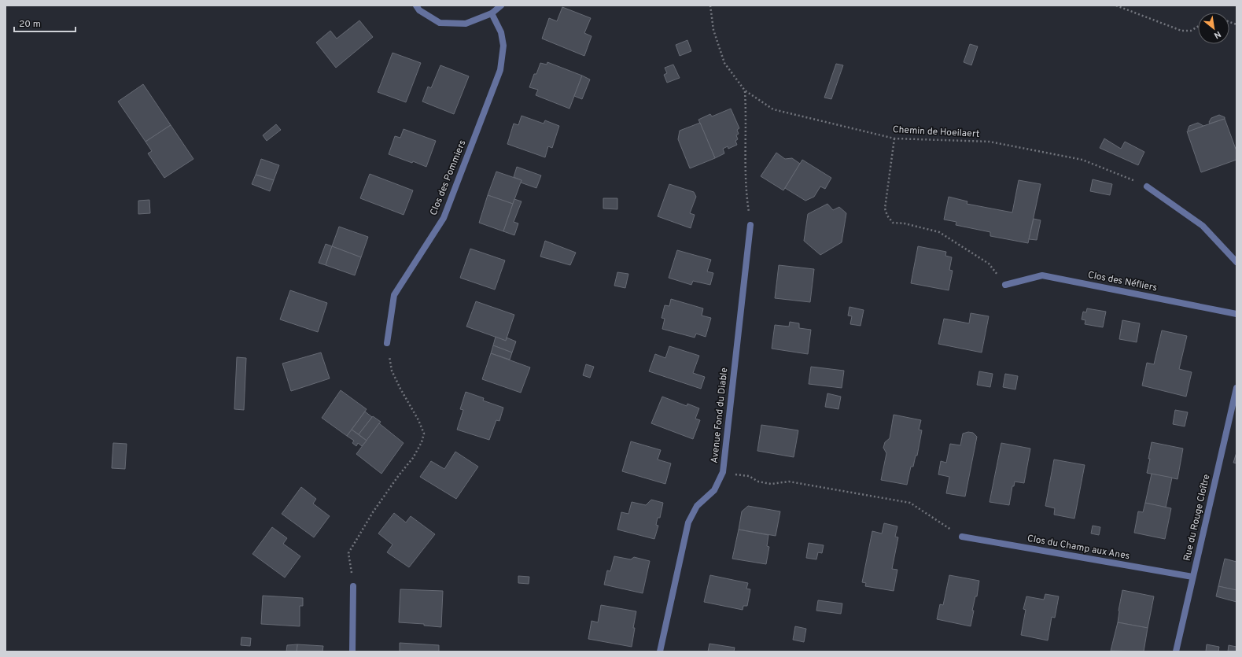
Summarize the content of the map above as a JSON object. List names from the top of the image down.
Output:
{
  "streets": {
    "street": [
      "Clos des Pommiers",
      "Clos des Néfliers",
      "Avenue Fond du Diable",
      "Rue du Rouge Cloître",
      "Clos du Champ aux Anes"
    ],
    "path": ["Chemin de Hoeilaert"]
  },
  "crossings": [
    ["Rue du Rouge Cloître", "Clos du Champ aux Anes"]
  ],
  "scale_bar": "20 m",
  "north": "bottom right"
}
